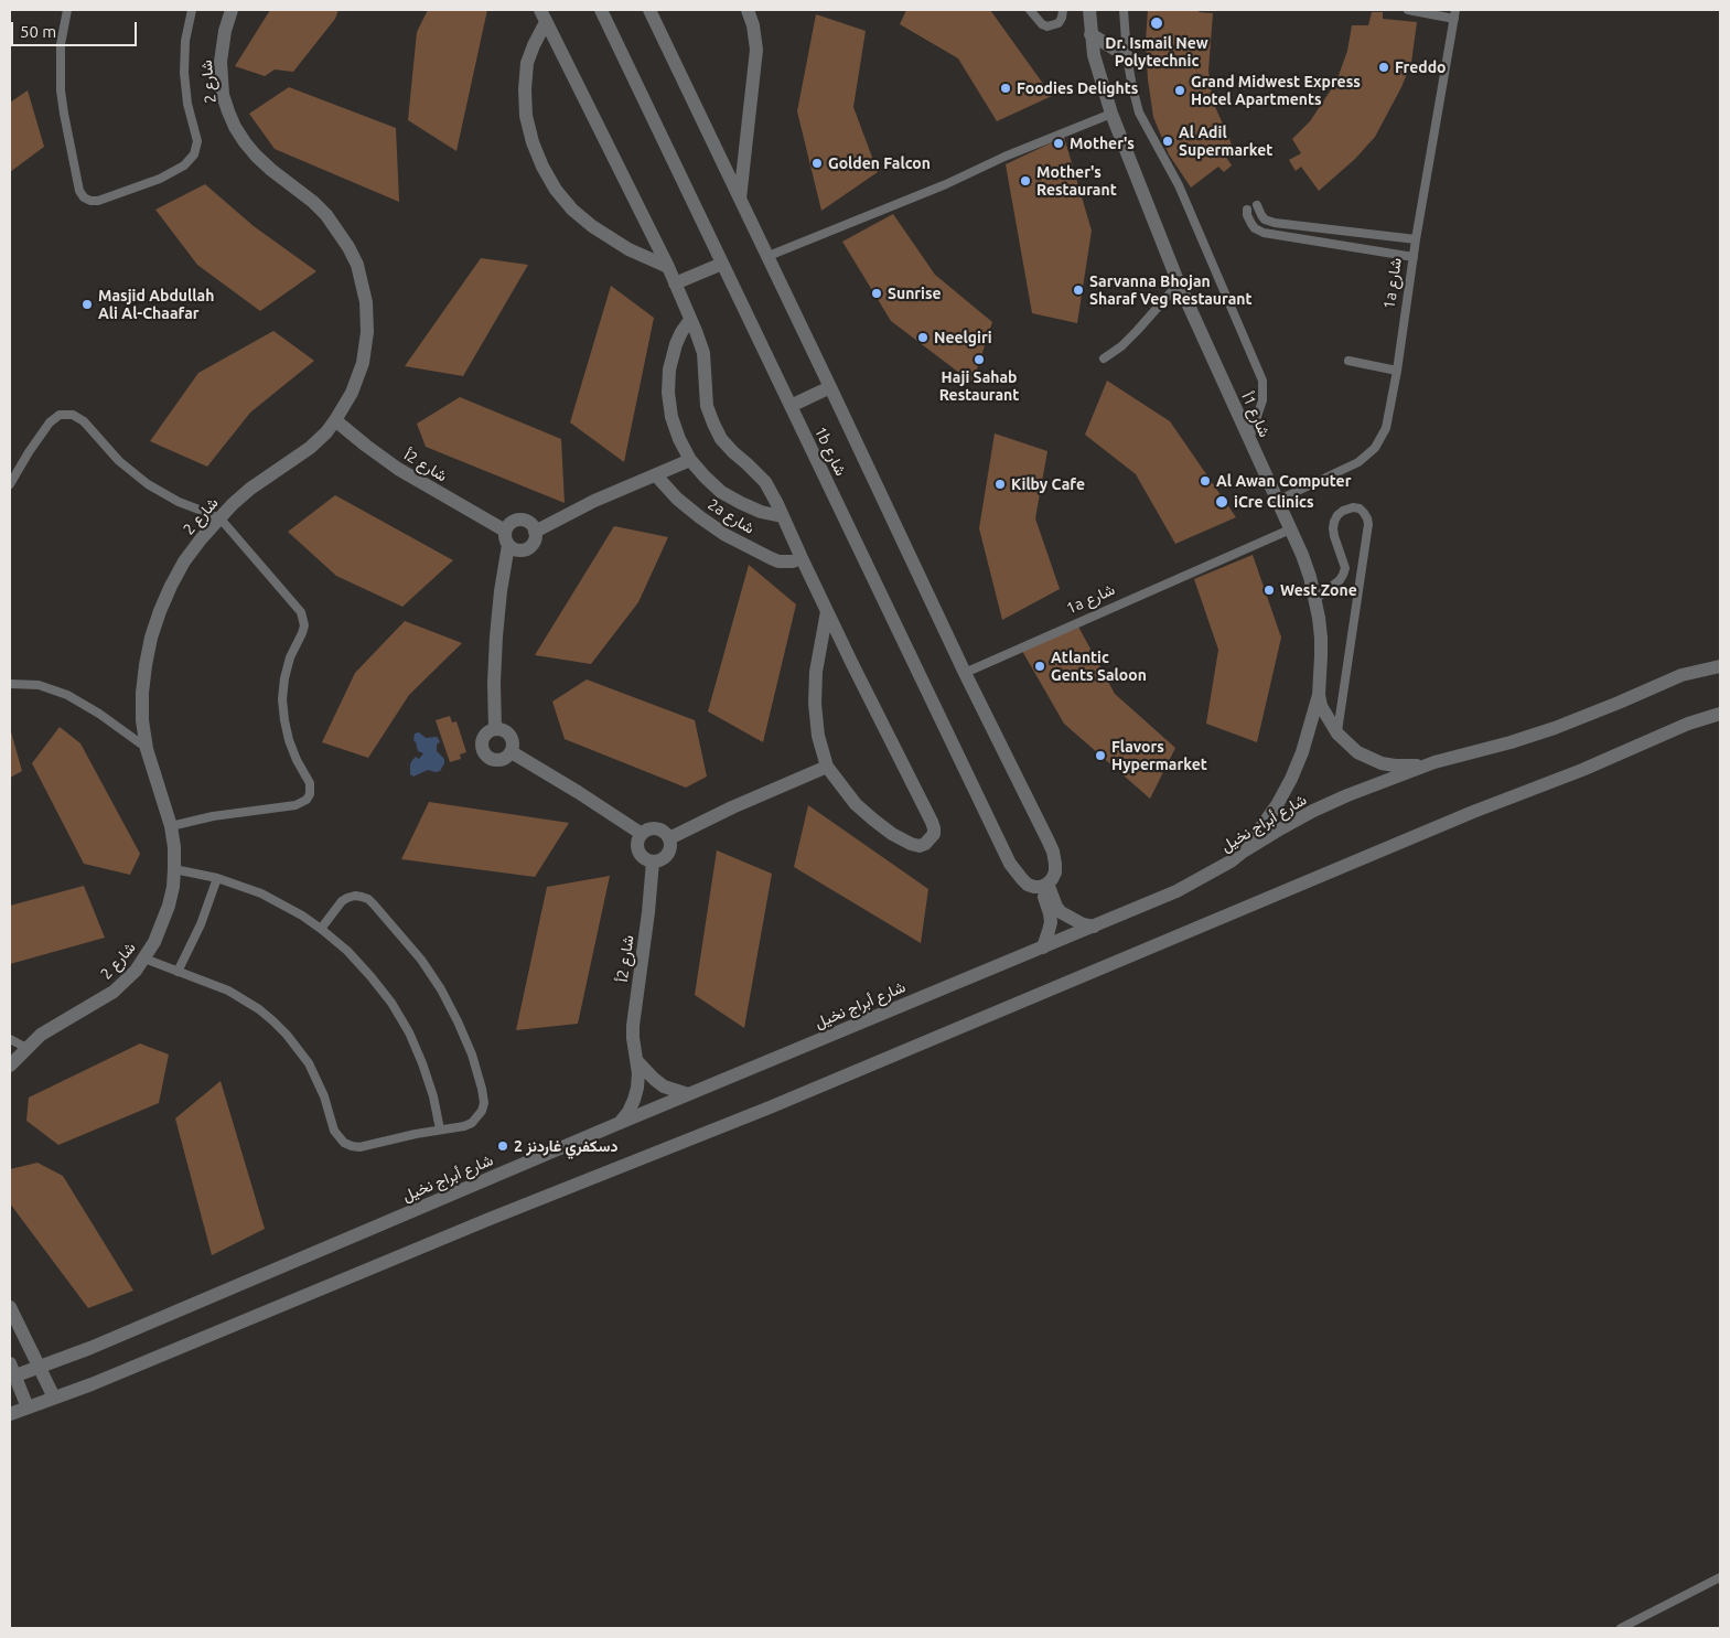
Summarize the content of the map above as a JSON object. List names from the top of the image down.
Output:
{
  "streets": {
    "street": [
      "شارع 2",
      "شارع 1أ",
      "1b شارع",
      "شارع 2أ",
      "2a شارع",
      "شارع أبراج نخيل"
    ],
    "lane": ["1a شارع"]
  },
  "crossings": [
    ["شارع 2", "شارع 2أ"],
    ["1a شارع", "شارع 1أ"],
    ["1a شارع", "1b شارع"],
    ["شارع 1أ", "شارع أبراج نخيل"],
    ["شارع 2أ", "شارع أبراج نخيل"]
  ],
  "places": [
    "Dr. Ismail New Polytechnic",
    "Freddo",
    "Foodies Delights",
    "Grand Midwest Express Hotel Apartments",
    "Al Adil Supermarket",
    "Mother's",
    "Golden Falcon",
    "Mother's Restaurant",
    "Sarvanna Bhojan Sharaf Veg Restaurant",
    "Sunrise",
    "Masjid Abdullah Ali Al-Chaafar",
    "Neelgiri",
    "Haji Sahab Restaurant",
    "Al Awan Computer",
    "Kilby Cafe",
    "iCre Clinics",
    "West Zone",
    "Atlantic Gents Saloon",
    "Flavors Hypermarket",
    "دسكفري غاردنز 2"
  ],
  "scale_bar": "50 m"
}
